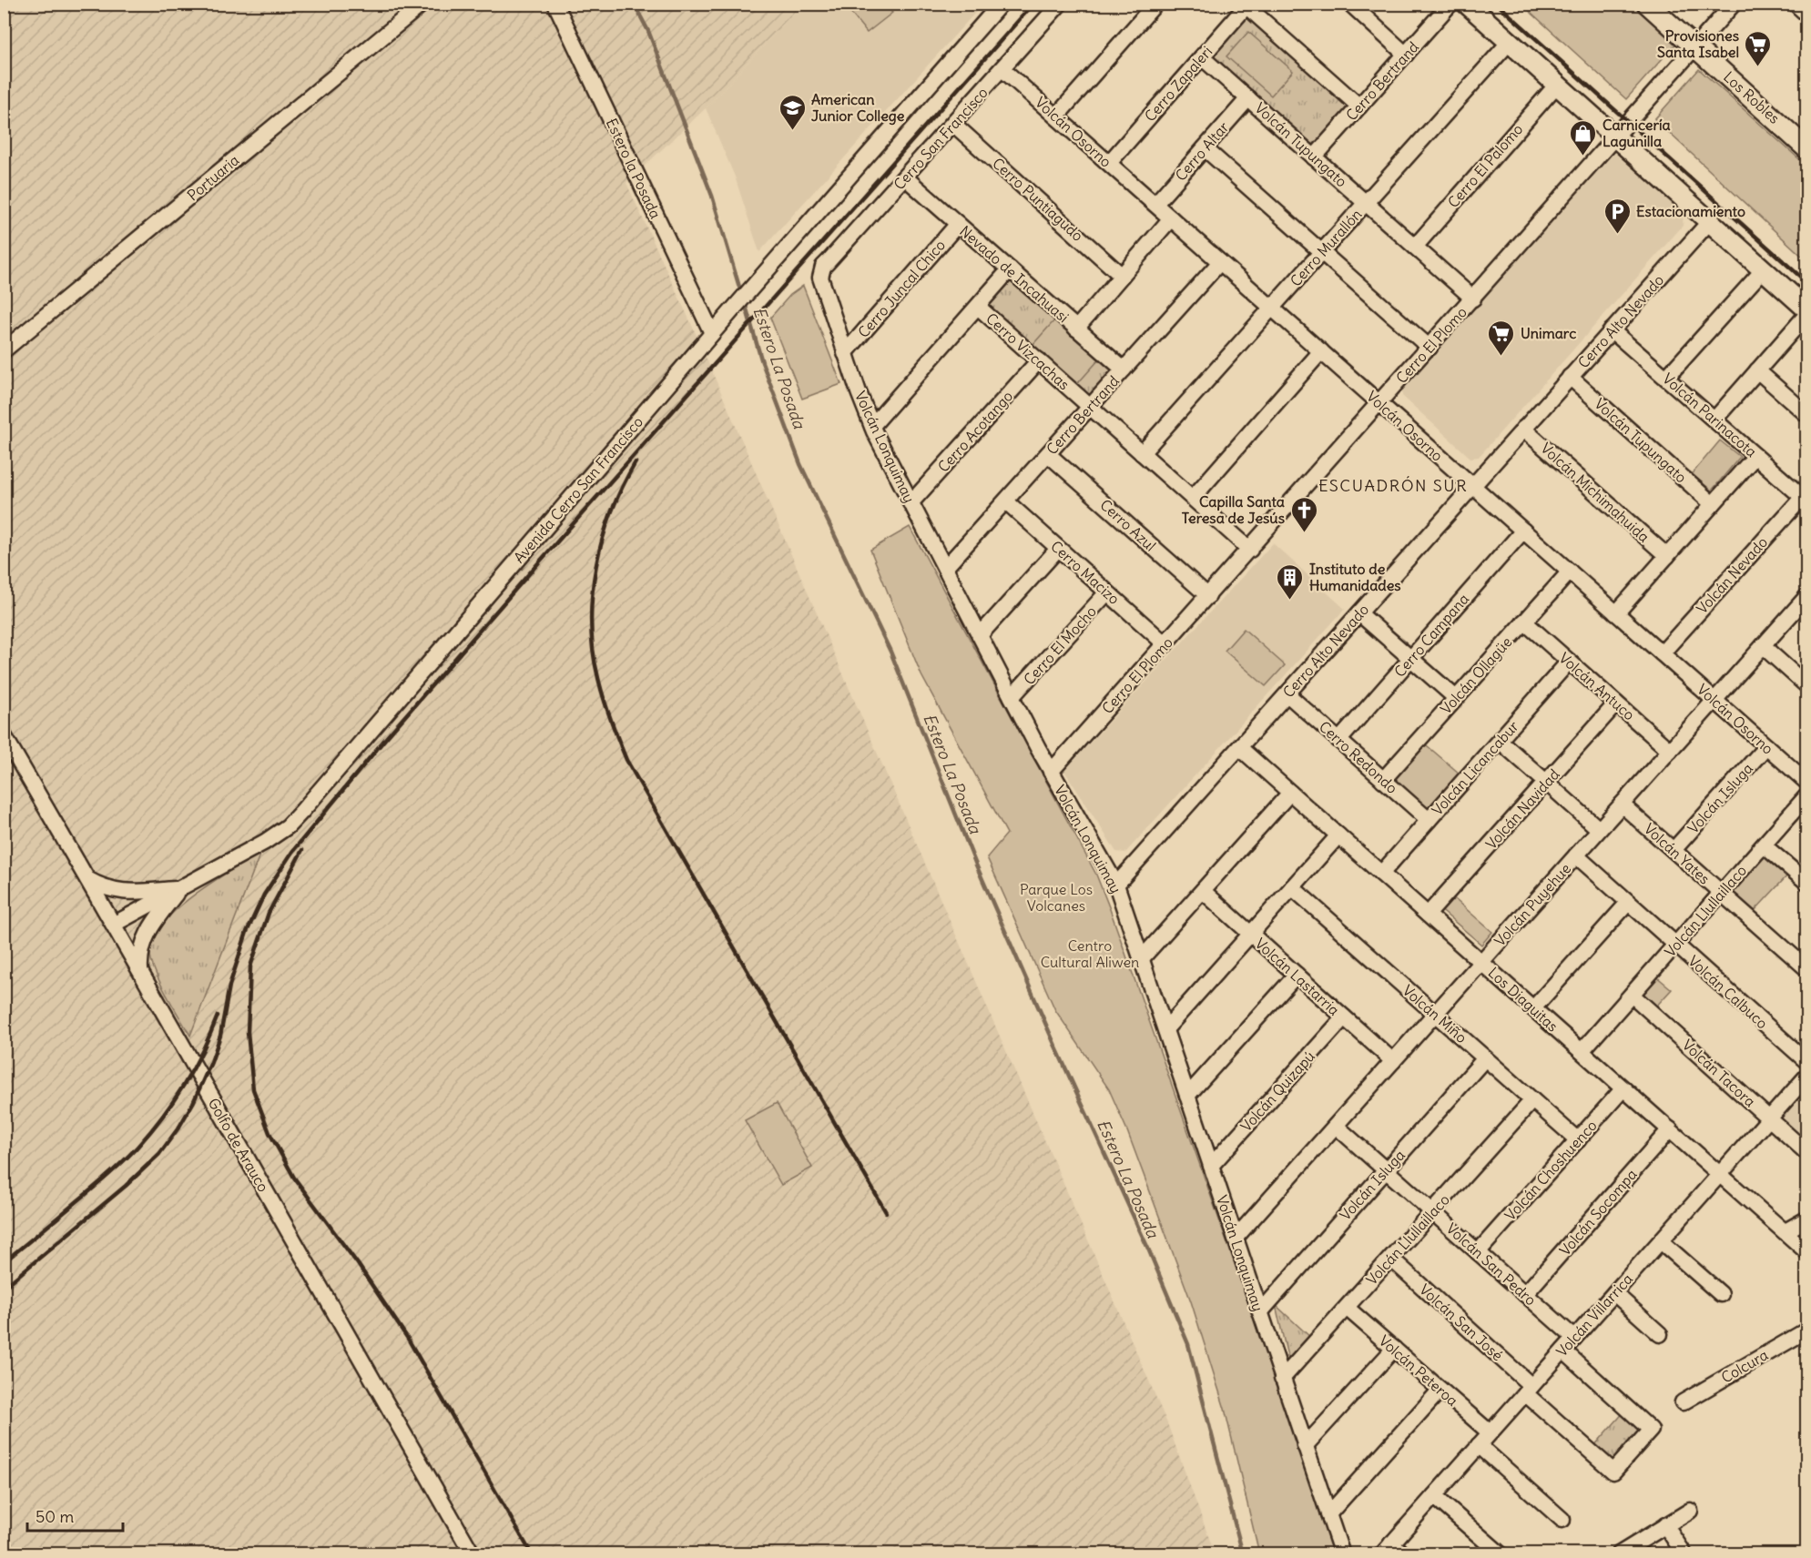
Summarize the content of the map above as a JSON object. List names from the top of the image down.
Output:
{
  "streets": {
    "main road": ["Los Robles"],
    "street": [
      "Cerro Bertrand",
      "Cerro Zapaleri",
      "Volcán Osorno",
      "Cerro San Francisco",
      "Volcán Tupungato",
      "Cerro Altar",
      "Cerro El Palomo",
      "Estero la Posada",
      "Portuaria",
      "Cerro Puntiagudo",
      "Cerro Murallón",
      "Nevado de Incahuasi",
      "Cerro Juncal Chico",
      "Cerro Alto Nevado",
      "Cerro El Plomo",
      "Cerro Vizcachas",
      "Volcán Parinacota",
      "Cerro Acotango",
      "Volcán Lonquimay",
      "Avenida Cerro San Francisco",
      "Volcán Michimahuida",
      "Cerro Azul",
      "Cerro Macizo",
      "Volcán Nevado",
      "Cerro Campana",
      "Cerro El Mocho",
      "Volcán Ollagüe",
      "Volcán Antuco",
      "Cerro Redondo",
      "Volcán Licancabur",
      "Volcán Isluga",
      "Volcán Navidad",
      "Volcán Yates",
      "Volcán Puyehue",
      "Volcán Llullaillaco",
      "Volcán Lastarria",
      "Volcán Calbuco",
      "Los Diaguitas",
      "Volcán Miño",
      "Volcán Tacora",
      "Volcán Quizapú",
      "Golfo de Arauco",
      "Volcán Choshuenco",
      "Volcán Socompa",
      "Volcán San Pedro",
      "Volcán Villarrica",
      "Volcán San José",
      "Colcura",
      "Volcán Peteroa"
    ]
  },
  "crossings": [
    ["Cerro Bertrand", "Volcán Osorno"],
    ["Cerro Bertrand", "Volcán Tupungato"],
    ["Cerro Bertrand", "Nevado de Incahuasi"],
    ["Cerro Bertrand", "Cerro Vizcachas"],
    ["Cerro Bertrand", "Volcán Lonquimay"],
    ["Cerro Bertrand", "Cerro Azul"],
    ["Cerro Bertrand", "Cerro Macizo"],
    ["Cerro Zapaleri", "Volcán Osorno"],
    ["Cerro Zapaleri", "Volcán Tupungato"],
    ["Los Robles", "Cerro El Plomo"],
    ["Volcán Osorno", "Cerro San Francisco"],
    ["Volcán Osorno", "Cerro Altar"],
    ["Volcán Osorno", "Cerro Murallón"],
    ["Volcán Osorno", "Cerro Alto Nevado"],
    ["Volcán Osorno", "Cerro El Plomo"],
    ["Volcán Osorno", "Volcán Nevado"],
    ["Volcán Osorno", "Cerro Campana"],
    ["Volcán Osorno", "Volcán Ollagüe"],
    ["Volcán Osorno", "Volcán Isluga"],
    ["Volcán Osorno", "Volcán Puyehue"],
    ["Cerro San Francisco", "Cerro Puntiagudo"],
    ["Cerro San Francisco", "Nevado de Incahuasi"],
    ["Cerro San Francisco", "Volcán Lonquimay"],
    ["Volcán Tupungato", "Cerro Altar"],
    ["Volcán Tupungato", "Cerro El Palomo"],
    ["Volcán Tupungato", "Cerro Murallón"],
    ["Volcán Tupungato", "Cerro Alto Nevado"],
    ["Volcán Tupungato", "Cerro El Plomo"],
    ["Estero la Posada", "Avenida Cerro San Francisco"],
    ["Cerro Murallón", "Cerro Vizcachas"],
    ["Nevado de Incahuasi", "Cerro Juncal Chico"],
    ["Cerro Juncal Chico", "Volcán Lonquimay"],
    ["Cerro Alto Nevado", "Volcán Parinacota"],
    ["Cerro Alto Nevado", "Volcán Lonquimay"],
    ["Cerro Alto Nevado", "Volcán Michimahuida"],
    ["Cerro Alto Nevado", "Cerro Redondo"],
    ["Cerro Alto Nevado", "Los Diaguitas"],
    ["Cerro El Plomo", "Cerro Vizcachas"],
    ["Cerro El Plomo", "Volcán Lonquimay"],
    ["Cerro El Plomo", "Cerro Azul"],
    ["Cerro El Plomo", "Cerro Macizo"],
    ["Cerro Vizcachas", "Cerro Acotango"],
    ["Volcán Parinacota", "Volcán Nevado"],
    ["Cerro Acotango", "Volcán Lonquimay"],
    ["Volcán Lonquimay", "Cerro El Mocho"],
    ["Volcán Lonquimay", "Volcán Isluga"],
    ["Volcán Lonquimay", "Volcán Puyehue"],
    ["Volcán Lonquimay", "Volcán Llullaillaco"],
    ["Volcán Lonquimay", "Volcán Quizapú"],
    ["Avenida Cerro San Francisco", "Golfo de Arauco"],
    ["Cerro Macizo", "Cerro El Mocho"],
    ["Cerro Campana", "Cerro Redondo"],
    ["Volcán Ollagüe", "Volcán Antuco"],
    ["Volcán Ollagüe", "Cerro Redondo"],
    ["Volcán Antuco", "Volcán Licancabur"],
    ["Volcán Antuco", "Volcán Navidad"],
    ["Volcán Antuco", "Volcán Puyehue"],
    ["Cerro Redondo", "Volcán Licancabur"],
    ["Volcán Licancabur", "Los Diaguitas"],
    ["Volcán Isluga", "Volcán Yates"],
    ["Volcán Isluga", "Volcán Miño"],
    ["Volcán Isluga", "Volcán San Pedro"],
    ["Volcán Navidad", "Los Diaguitas"],
    ["Volcán Yates", "Volcán Puyehue"],
    ["Volcán Yates", "Volcán Llullaillaco"],
    ["Volcán Puyehue", "Volcán Lastarria"],
    ["Volcán Puyehue", "Volcán Calbuco"],
    ["Volcán Puyehue", "Los Diaguitas"],
    ["Volcán Puyehue", "Volcán Miño"],
    ["Volcán Puyehue", "Volcán San Pedro"],
    ["Volcán Llullaillaco", "Volcán Calbuco"],
    ["Volcán Llullaillaco", "Los Diaguitas"],
    ["Volcán Llullaillaco", "Volcán Miño"],
    ["Volcán Llullaillaco", "Volcán Tacora"],
    ["Volcán Llullaillaco", "Volcán San Pedro"],
    ["Volcán Llullaillaco", "Volcán San José"],
    ["Volcán Llullaillaco", "Volcán Peteroa"],
    ["Volcán Lastarria", "Volcán Quizapú"],
    ["Los Diaguitas", "Volcán Choshuenco"],
    ["Los Diaguitas", "Volcán Socompa"],
    ["Los Diaguitas", "Volcán Villarrica"],
    ["Volcán Miño", "Volcán Choshuenco"],
    ["Volcán Tacora", "Volcán Villarrica"],
    ["Volcán Choshuenco", "Volcán San Pedro"],
    ["Volcán Socompa", "Volcán San Pedro"],
    ["Volcán San Pedro", "Volcán Villarrica"],
    ["Volcán Villarrica", "Volcán San José"],
    ["Volcán Villarrica", "Volcán Peteroa"]
  ],
  "districts": ["ESCUADRÓN SUR"],
  "water": ["Estero La Posada"],
  "parks": ["Parque Los Volcanes", "Centro Cultural Aliwen"],
  "places": {
    "supermarket": ["Provisiones Santa Isabel", "Unimarc"],
    "school or university": ["American Junior College"],
    "shop": ["Carnicería Lagunilla"],
    "parking": ["Estacionamiento"],
    "church": ["Capilla Santa Teresa de Jesús"],
    "building": ["Instituto de Humanidades"]
  },
  "scale_bar": "50 m"
}
